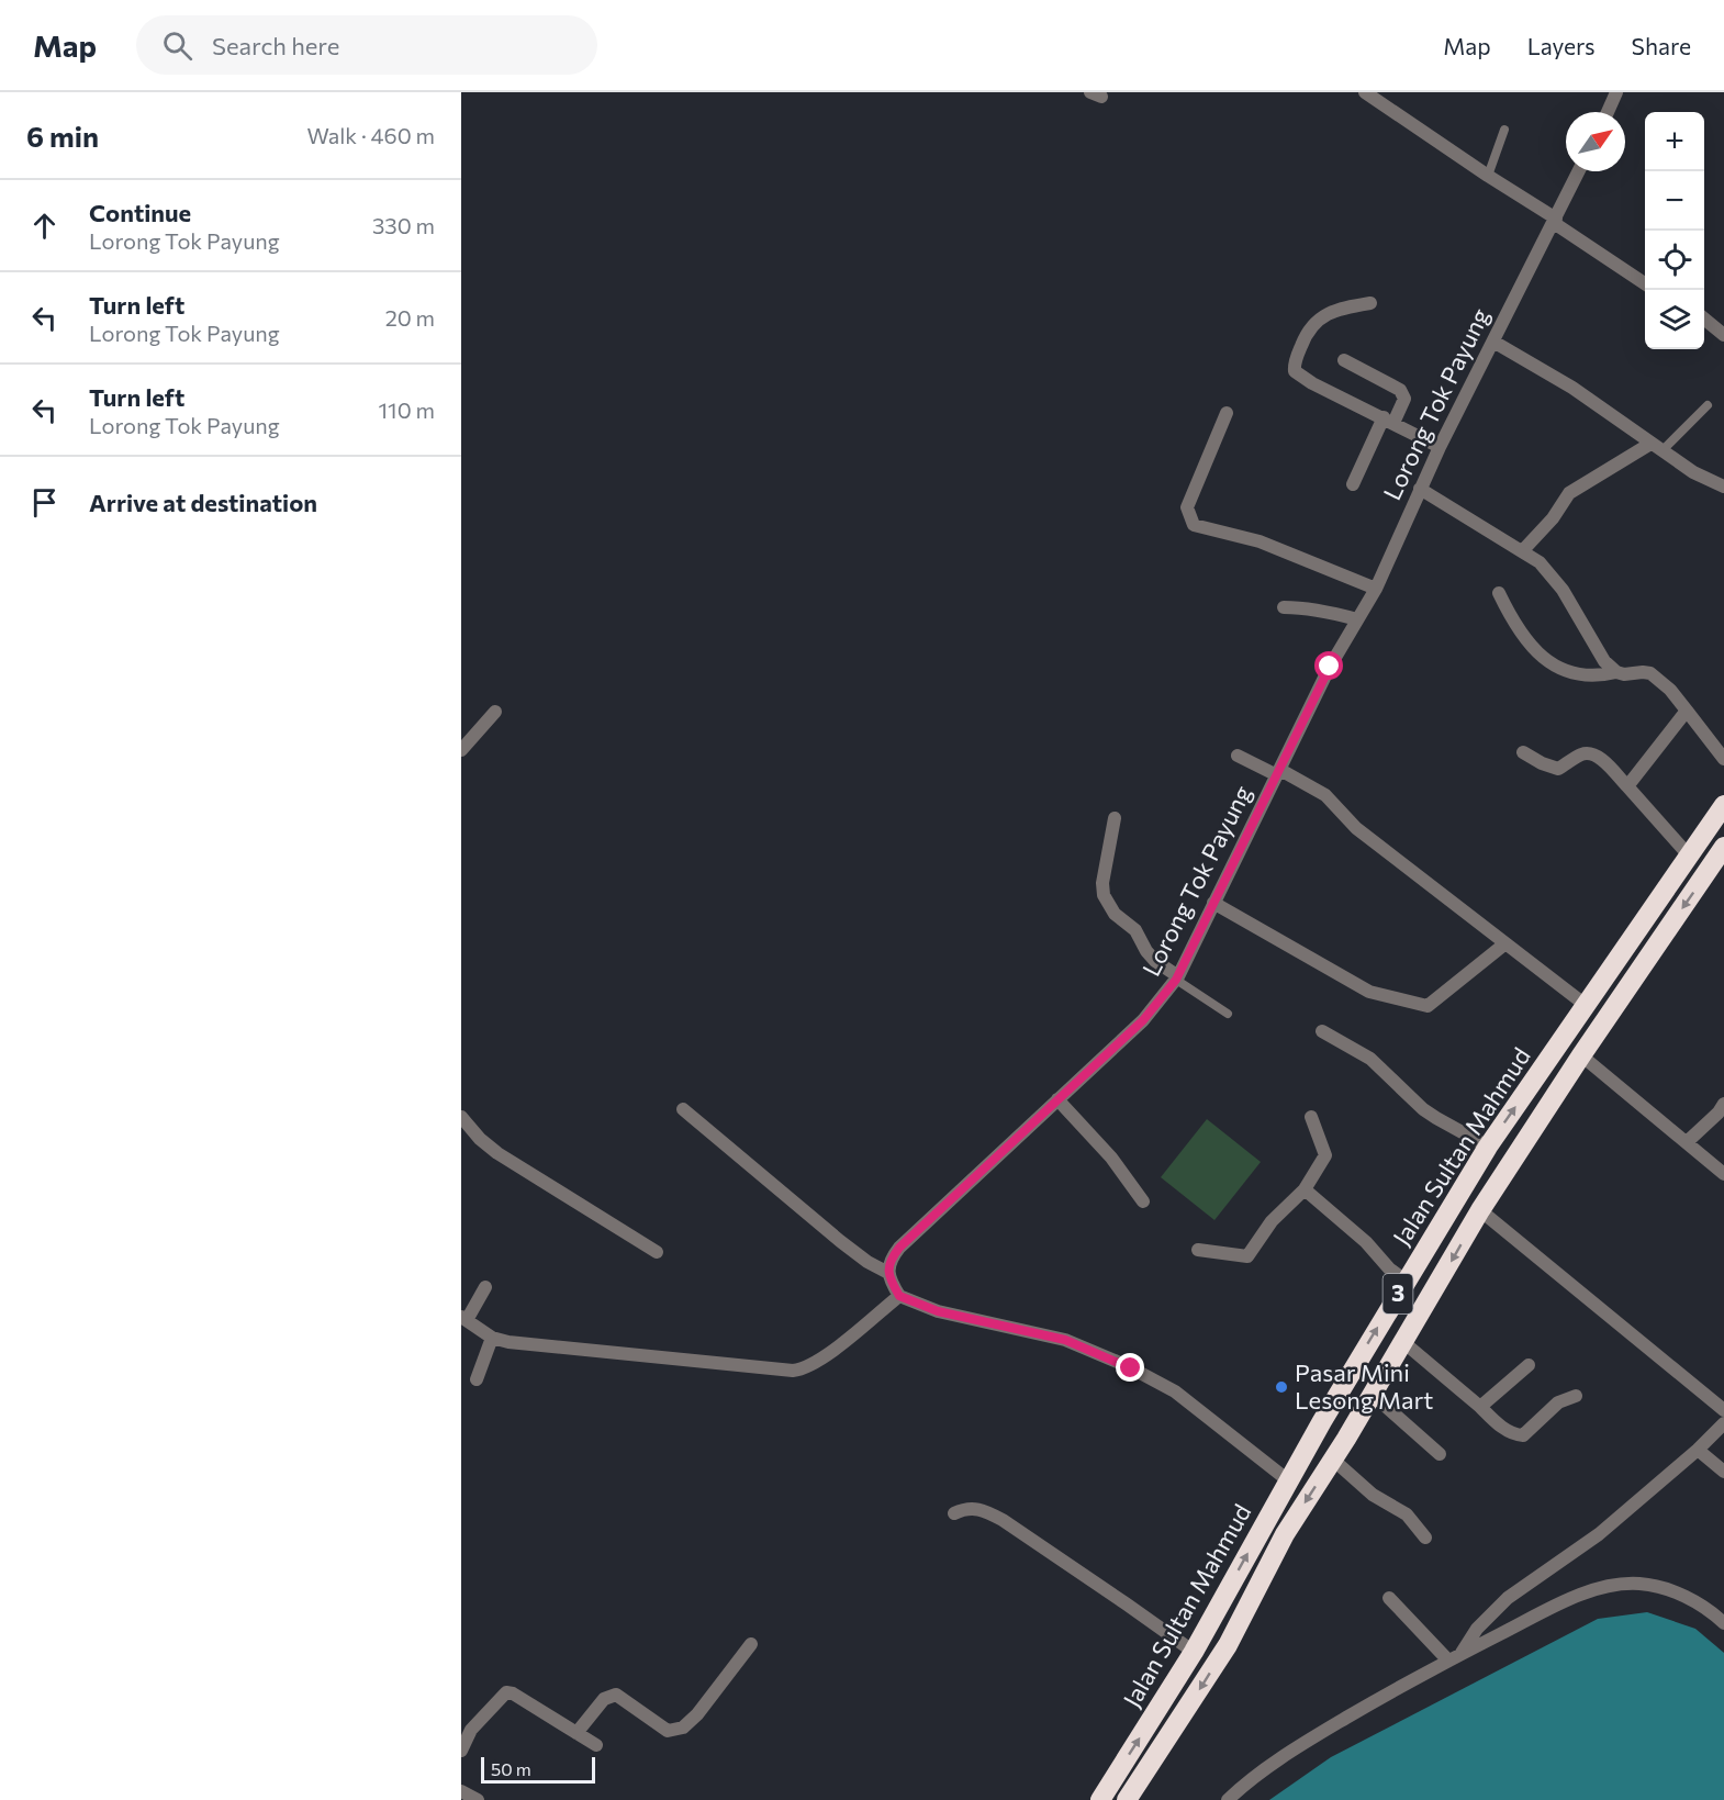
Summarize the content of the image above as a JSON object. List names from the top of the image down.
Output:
{
  "streets": {
    "highway": ["Jalan Sultan Mahmud", "3"],
    "street": ["Lorong Tok Payung"]
  },
  "places": ["Pasar Mini Lesong Mart"],
  "scale_bar": "50 m",
  "north": "top right",
  "page": {
    "header": "Map",
    "search": "Search here",
    "nav": ["Map", "Layers", "Share"],
    "heading": ["6 min", "Walk · 460 m"],
    "map_buttons": ["+", "−"],
    "list": [
      ["Continue", "Lorong Tok Payung", "330 m"],
      ["Turn left", "Lorong Tok Payung", "20 m"],
      ["Turn left", "Lorong Tok Payung", "110 m"],
      "Arrive at destination"
    ],
    "scale": "50 m"
  }
}
